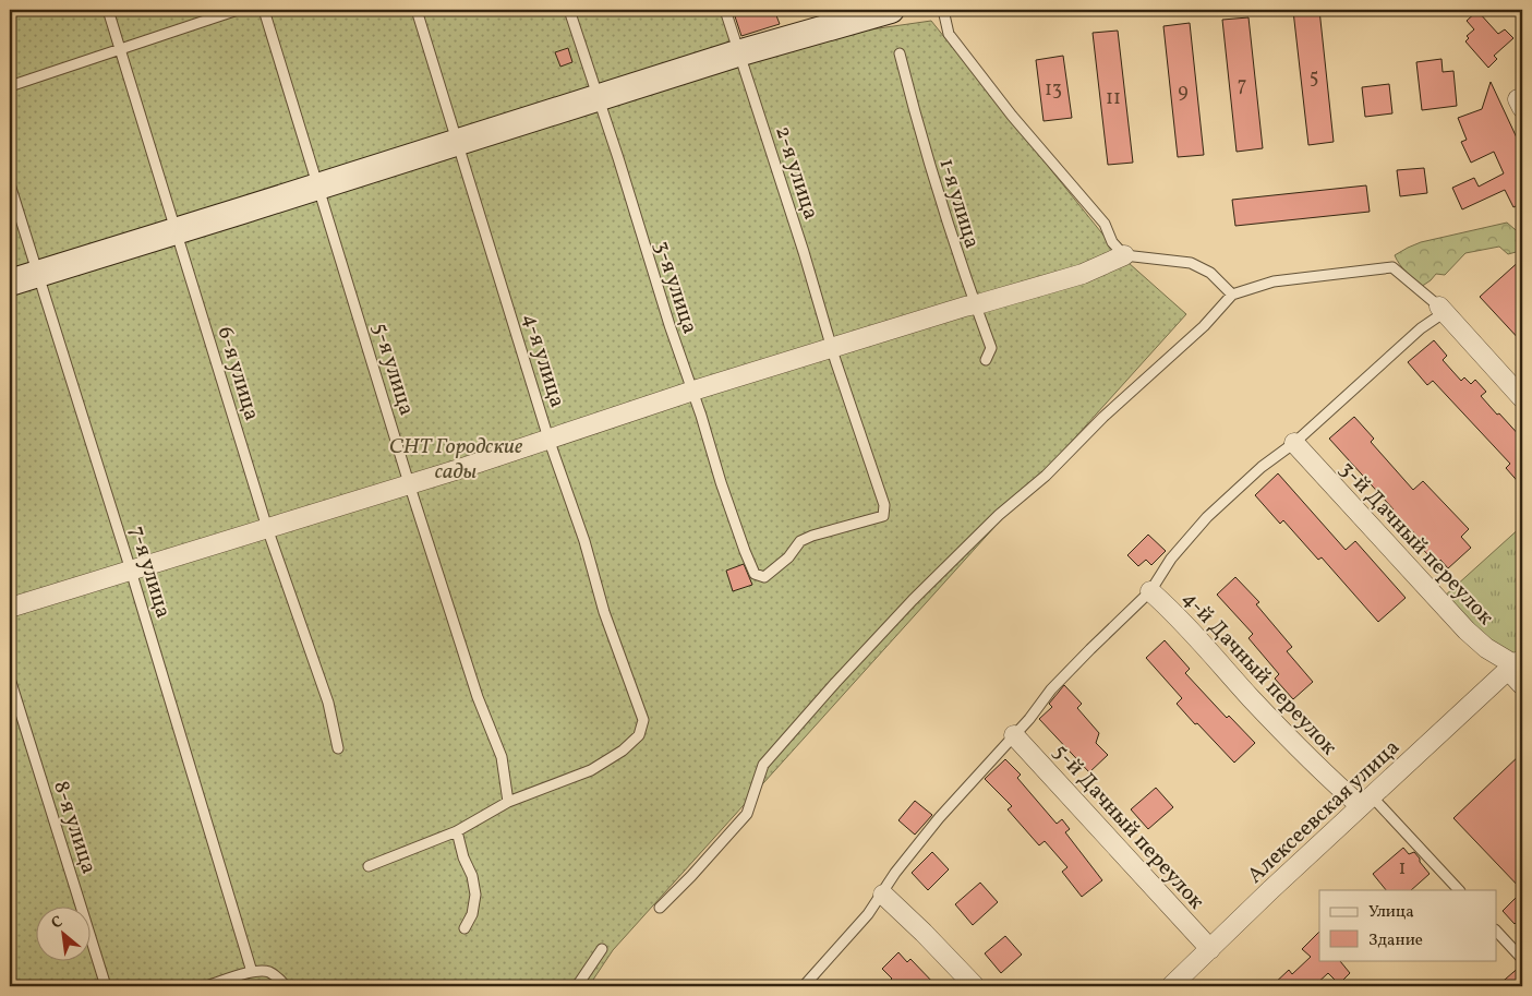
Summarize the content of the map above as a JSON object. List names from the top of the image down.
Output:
{
  "streets": {
    "street": [
      "3-й Дачный переулок",
      "4-й Дачный переулок",
      "Алексеевская улица",
      "5-й Дачный переулок"
    ],
    "lane": [
      "2-я улица",
      "1-я улица",
      "3-я улица",
      "4-я улица",
      "5-я улица",
      "6-я улица",
      "7-я улица",
      "8-я улица"
    ]
  },
  "crossings": [
    ["2-я улица", "3-я улица"],
    ["4-я улица", "5-я улица"],
    ["3-й Дачный переулок", "Алексеевская улица"],
    ["4-й Дачный переулок", "Алексеевская улица"],
    ["Алексеевская улица", "5-й Дачный переулок"]
  ],
  "parks": ["СНТ Городские сады"],
  "house_numbers": [
    "5",
    "7",
    "13",
    "9",
    "11",
    "1"
  ],
  "legend": ["Улица", "Здание"],
  "north": "top left"
}
